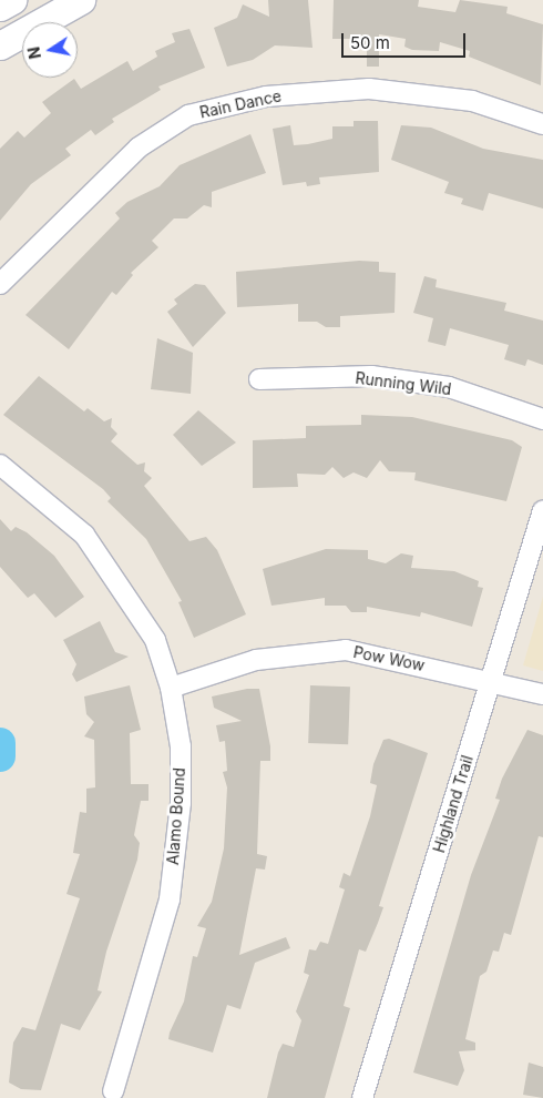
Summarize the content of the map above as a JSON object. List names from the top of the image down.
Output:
{
  "streets": {
    "street": [
      "Rain Dance",
      "Running Wild",
      "Pow Wow",
      "Highland Trail",
      "Alamo Bound"
    ]
  },
  "crossings": [
    ["Pow Wow", "Highland Trail"],
    ["Pow Wow", "Alamo Bound"]
  ],
  "scale_bar": "50 m",
  "north": "left"
}
